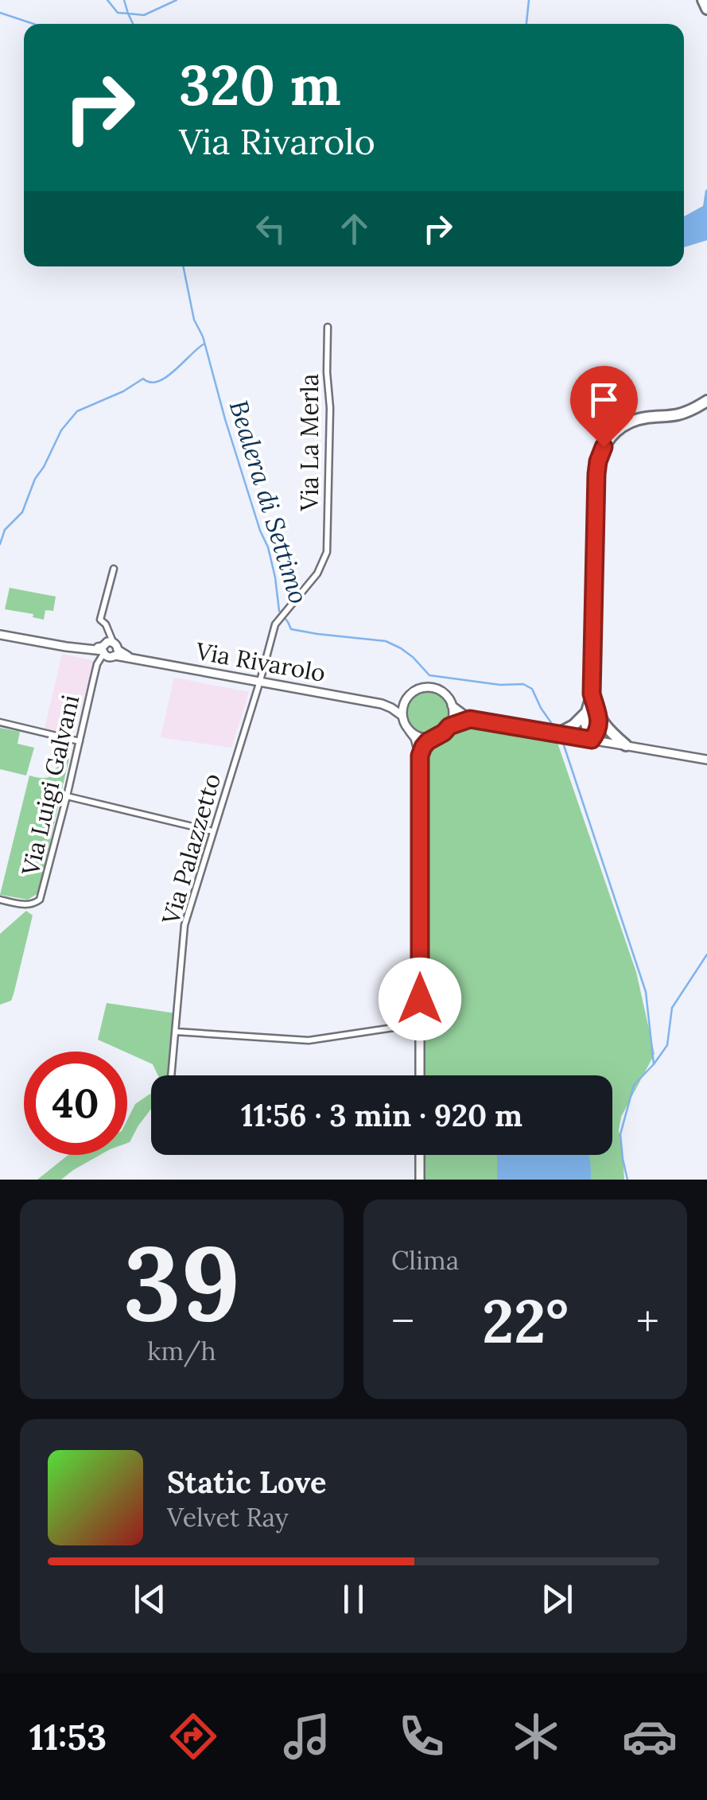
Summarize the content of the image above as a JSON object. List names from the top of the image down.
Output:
{
  "streets": {
    "main road": ["Via Rivarolo"],
    "street": ["Via La Merla", "Via Luigi Galvani", "Via Palazzetto"]
  },
  "crossings": [
    ["Via La Merla", "Via Rivarolo"],
    ["Via La Merla", "Via Palazzetto"],
    ["Via Rivarolo", "Via Luigi Galvani"],
    ["Via Rivarolo", "Via Palazzetto"]
  ],
  "water": ["Bealera di Settimo"],
  "page": {
    "turn": ["320 m", "Via Rivarolo"],
    "limit": "40",
    "trip": "11:56 · 3 min · 920 m",
    "tile": [
      ["39", "km/h"],
      "Clima"
    ],
    "heat": ["−", "22°", "+"],
    "song": ["Static Love", "Velvet Ray"],
    "tabs": "11:53"
  }
}
